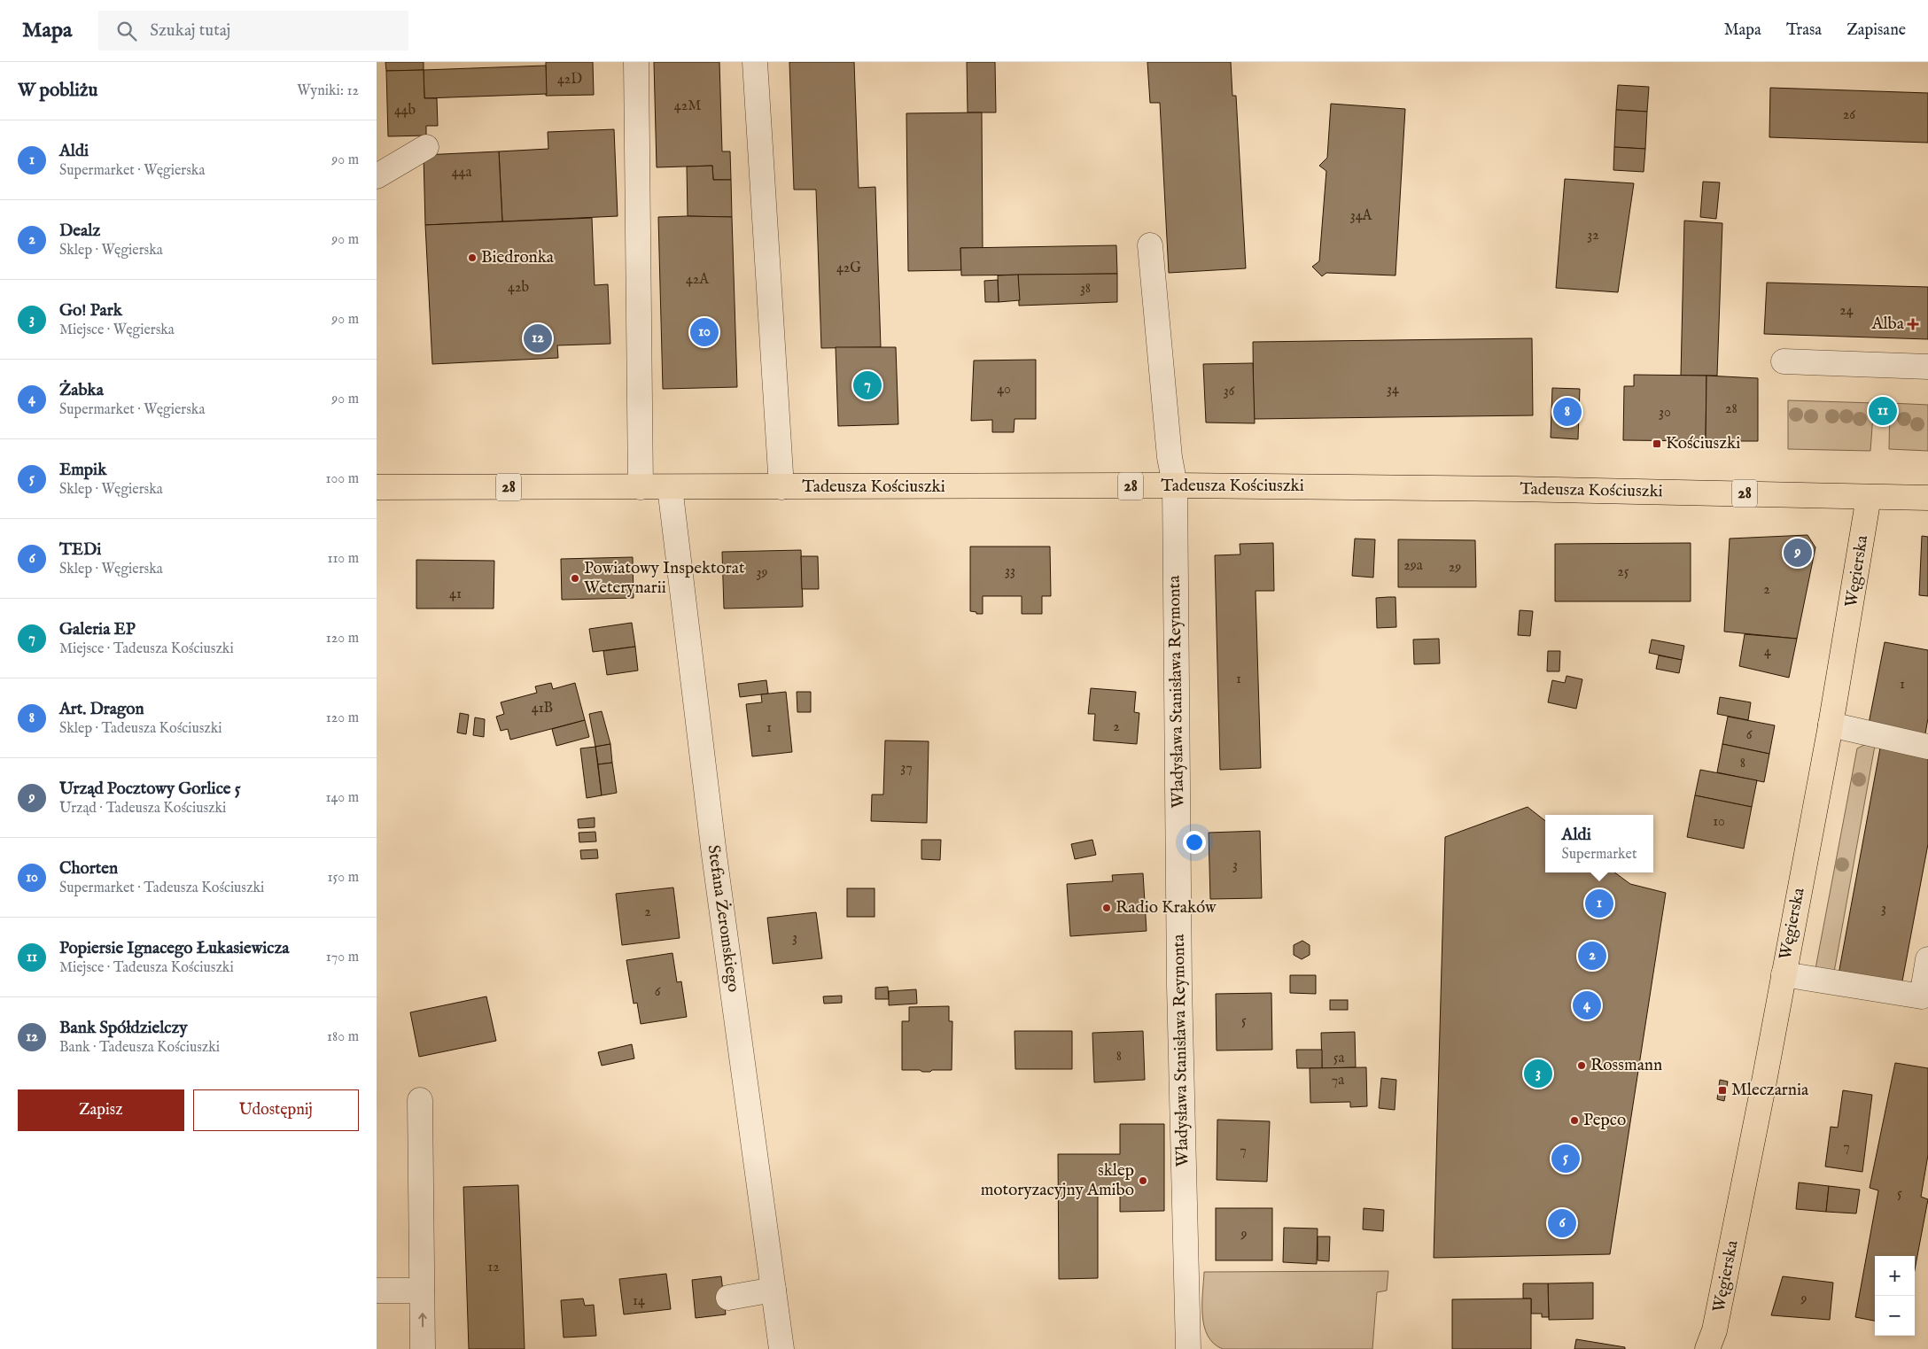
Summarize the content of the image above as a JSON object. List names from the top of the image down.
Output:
{
  "streets": {
    "main road": ["28", "Tadeusza Kościuszki", "Węgierska"],
    "street": ["Władysława Stanisława Reymonta", "Stefana Żeromskiego"]
  },
  "crossings": [
    ["Tadeusza Kościuszki", "Węgierska"],
    ["Tadeusza Kościuszki", "Władysława Stanisława Reymonta"],
    ["Tadeusza Kościuszki", "Stefana Żeromskiego"]
  ],
  "places": {
    "other": [
      "Biedronka",
      "Powiatowy Inspektorat Weterynarii",
      "Radio Kraków",
      "Rossmann",
      "Pepco",
      "sklep motoryzacyjny Amibo"
    ],
    "health": ["Alba"],
    "transit": ["Kościuszki", "Mleczarnia"]
  },
  "house_numbers": [
    "42D",
    "42M",
    "44b",
    "26",
    "44a",
    "34A",
    "32",
    "42G",
    "42A",
    "42b",
    "38",
    "24",
    "40",
    "34",
    "36",
    "28",
    "30",
    "29a",
    "29",
    "33",
    "25",
    "39",
    "2",
    "41",
    "4",
    "1",
    "1",
    "41B",
    "2",
    "1",
    "6",
    "8",
    "37",
    "10",
    "3",
    "3",
    "2",
    "3",
    "6",
    "5",
    "8",
    "5a",
    "7a",
    "7",
    "7",
    "5",
    "9",
    "12",
    "9",
    "14"
  ],
  "page": {
    "header": "Mapa",
    "search": "Szukaj tutaj",
    "nav": ["Mapa", "Trasa", "Zapisane"],
    "heading": ["W pobliżu", "Wyniki: 12"],
    "list": [
      {
        "mark": "1",
        "name": "Aldi",
        "note": "Supermarket · Węgierska",
        "value": "90 m"
      },
      {
        "mark": "2",
        "name": "Dealz",
        "note": "Sklep · Węgierska",
        "value": "90 m"
      },
      {
        "mark": "3",
        "name": "Go! Park",
        "note": "Miejsce · Węgierska",
        "value": "90 m"
      },
      {
        "mark": "4",
        "name": "Żabka",
        "note": "Supermarket · Węgierska",
        "value": "90 m"
      },
      {
        "mark": "5",
        "name": "Empik",
        "note": "Sklep · Węgierska",
        "value": "100 m"
      },
      {
        "mark": "6",
        "name": "TEDi",
        "note": "Sklep · Węgierska",
        "value": "110 m"
      },
      {
        "mark": "7",
        "name": "Galeria EP",
        "note": "Miejsce · Tadeusza Kościuszki",
        "value": "120 m"
      },
      {
        "mark": "8",
        "name": "Art. Dragon",
        "note": "Sklep · Tadeusza Kościuszki",
        "value": "120 m"
      },
      {
        "mark": "9",
        "name": "Urząd Pocztowy Gorlice 5",
        "note": "Urząd · Tadeusza Kościuszki",
        "value": "140 m"
      },
      {
        "mark": "10",
        "name": "Chorten",
        "note": "Supermarket · Tadeusza Kościuszki",
        "value": "150 m"
      },
      {
        "mark": "11",
        "name": "Popiersie Ignacego Łukasiewicza",
        "note": "Miejsce · Tadeusza Kościuszki",
        "value": "170 m"
      },
      {
        "mark": "12",
        "name": "Bank Spółdzielczy",
        "note": "Bank · Tadeusza Kościuszki",
        "value": "180 m"
      }
    ],
    "pins": [
      "10",
      "12",
      "7",
      "11",
      "8",
      "9",
      "1",
      "2",
      "4",
      "3",
      "5",
      "6"
    ],
    "popup": ["Aldi", "Supermarket"],
    "buttons": ["Zapisz", "Udostępnij"],
    "map_buttons": ["+", "−"]
  }
}
